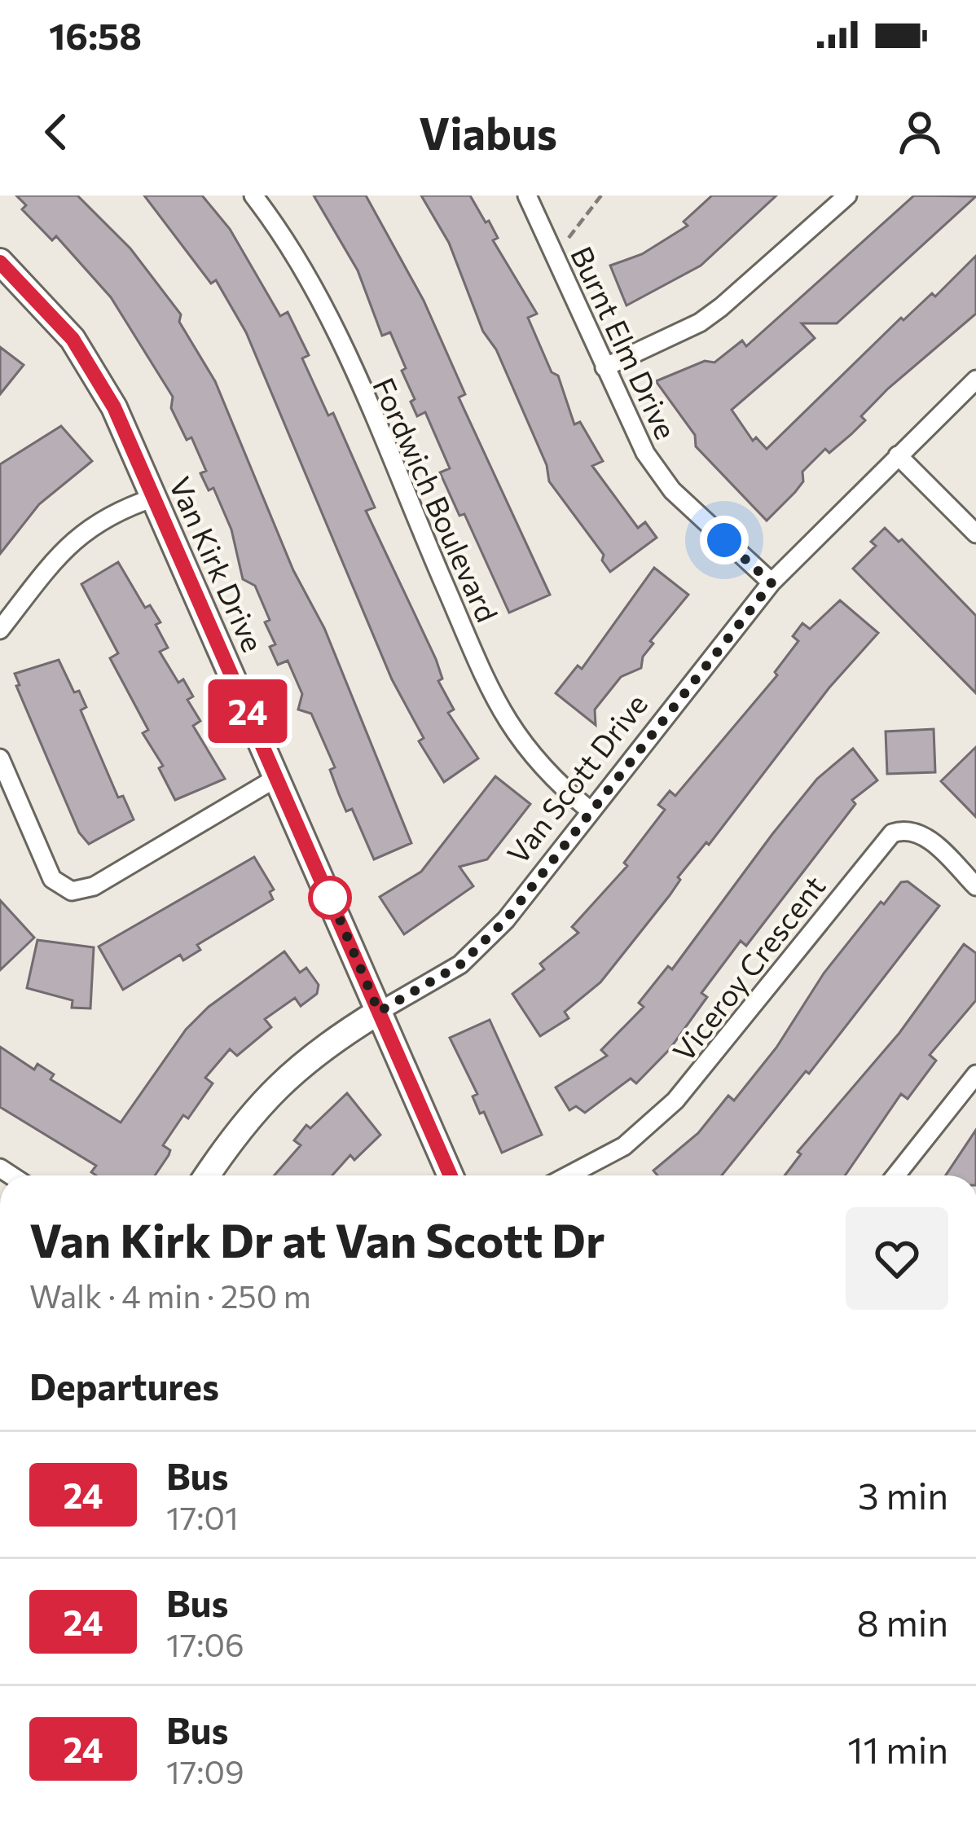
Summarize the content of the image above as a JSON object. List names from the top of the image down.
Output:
{
  "streets": {
    "street": [
      "Burnt Elm Drive",
      "Fordwich Boulevard",
      "Van Kirk Drive",
      "Van Scott Drive",
      "Viceroy Crescent"
    ]
  },
  "crossings": [
    ["Burnt Elm Drive", "Van Scott Drive"],
    ["Fordwich Boulevard", "Van Scott Drive"],
    ["Van Kirk Drive", "Van Scott Drive"]
  ],
  "lines": ["bus line 24"],
  "page": {
    "status": "16:58",
    "header": "Viabus",
    "on_map": "24",
    "heading": [
      ["Van Kirk Dr at Van Scott Dr", "Walk · 4 min · 250 m"],
      "Departures"
    ],
    "list": [
      {
        "mark": "24",
        "name": "Bus",
        "note": "17:01",
        "value": "3 min"
      },
      {
        "mark": "24",
        "name": "Bus",
        "note": "17:06",
        "value": "8 min"
      },
      {
        "mark": "24",
        "name": "Bus",
        "note": "17:09",
        "value": "11 min"
      }
    ]
  }
}
